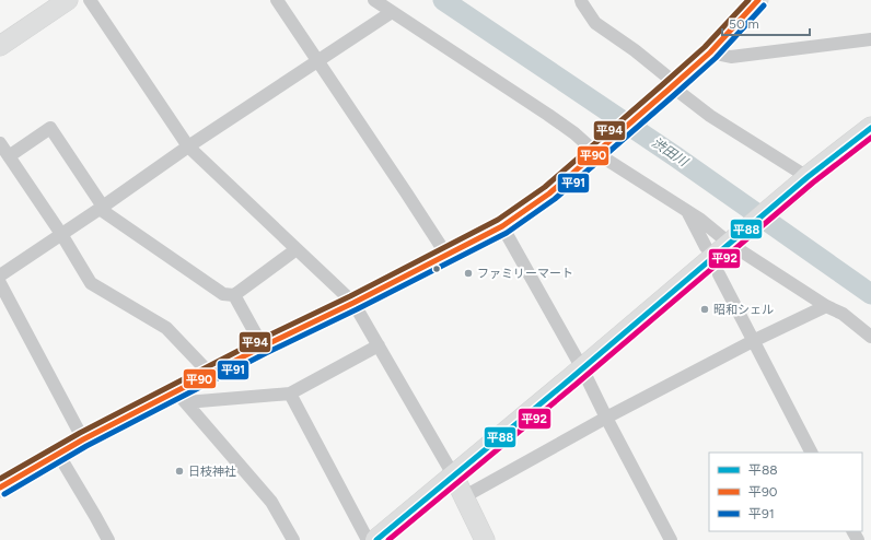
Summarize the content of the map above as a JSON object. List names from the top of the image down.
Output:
{
  "water": ["渋田川"],
  "places": ["ファミリーマート", "昭和シェル", "日枝神社"],
  "lines": [
    "transit line 平90",
    "transit line 平94",
    "transit line 平91",
    "transit line 平88",
    "transit line 平92"
  ],
  "legend": ["平88", "平90", "平91"],
  "scale_bar": "50 m"
}
